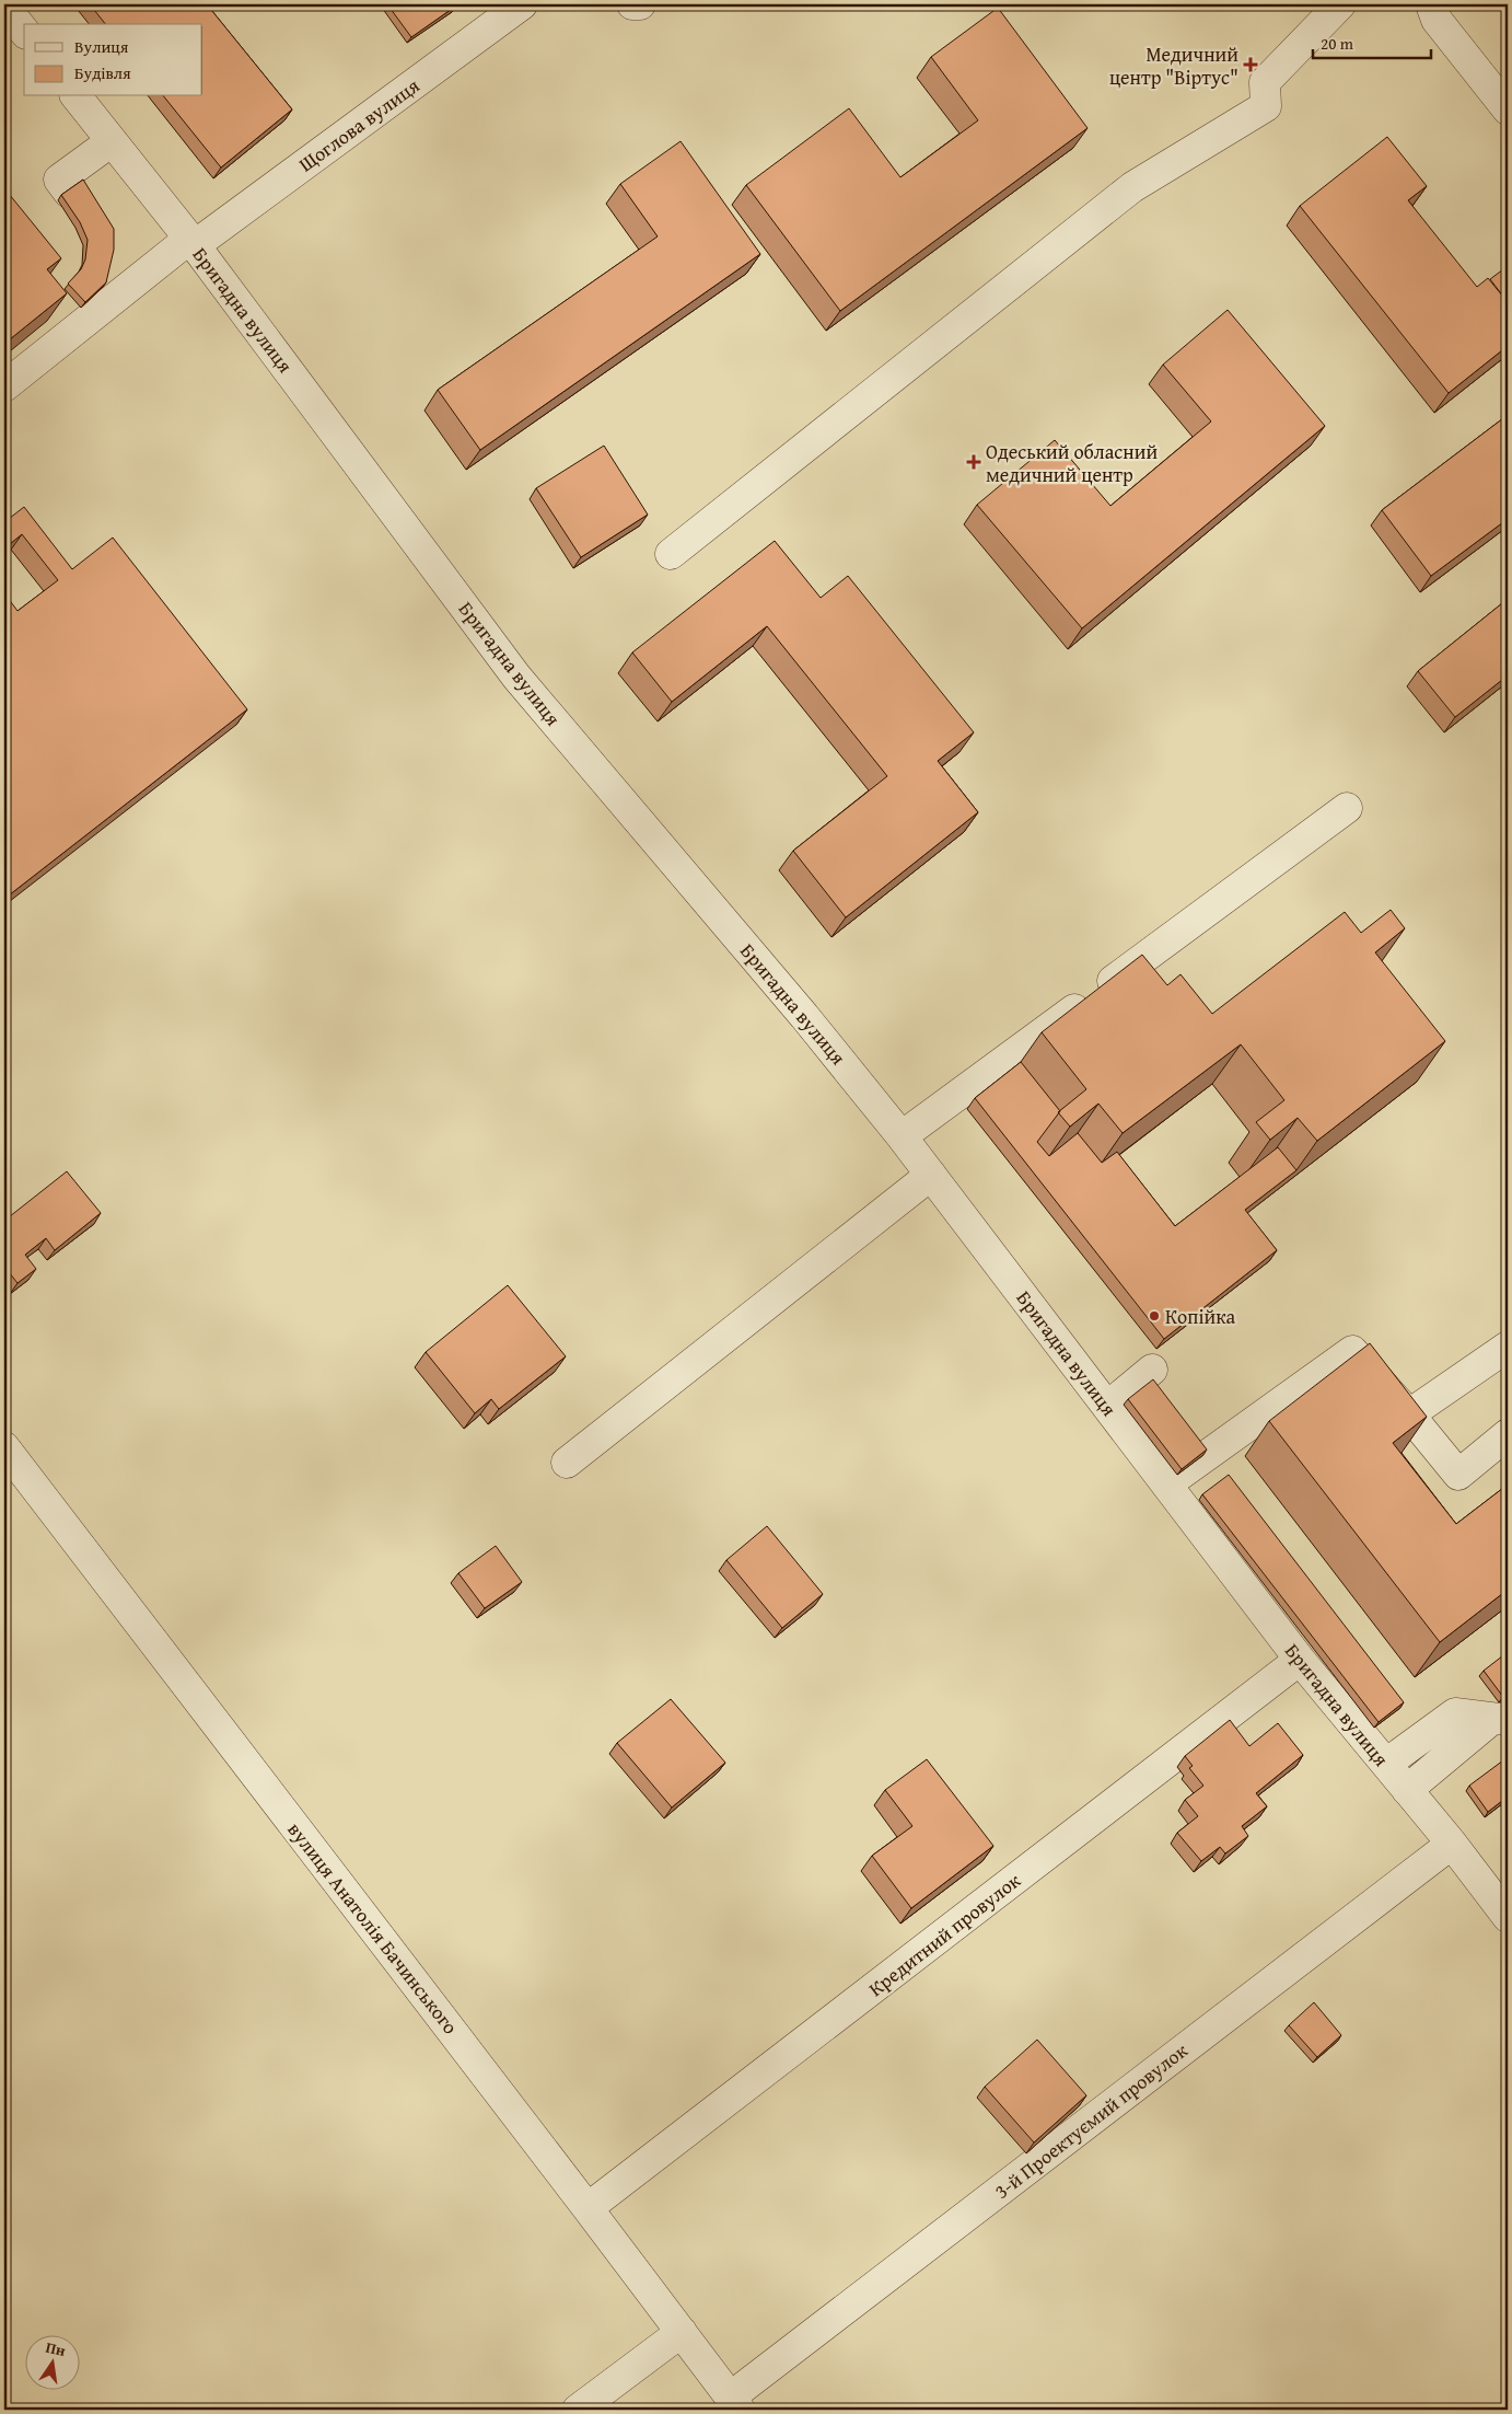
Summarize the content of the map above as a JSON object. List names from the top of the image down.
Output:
{
  "streets": {
    "street": [
      "Щоглова вулиця",
      "Бригадна вулиця",
      "вулиця Анатолія Бачинського",
      "Кредитний провулок",
      "3-й Проектуємий провулок"
    ]
  },
  "crossings": [
    ["Щоглова вулиця", "Бригадна вулиця"],
    ["Бригадна вулиця", "Кредитний провулок"],
    ["Бригадна вулиця", "3-й Проектуємий провулок"],
    ["вулиця Анатолія Бачинського", "Кредитний провулок"],
    ["вулиця Анатолія Бачинського", "3-й Проектуємий провулок"]
  ],
  "places": {
    "health": ["Медичний центр \"Віртус\"", "Одеський обласний медичний центр"],
    "other": ["Копійка"]
  },
  "legend": ["Вулиця", "Будівля"],
  "scale_bar": "20 m",
  "north": "top"
}
